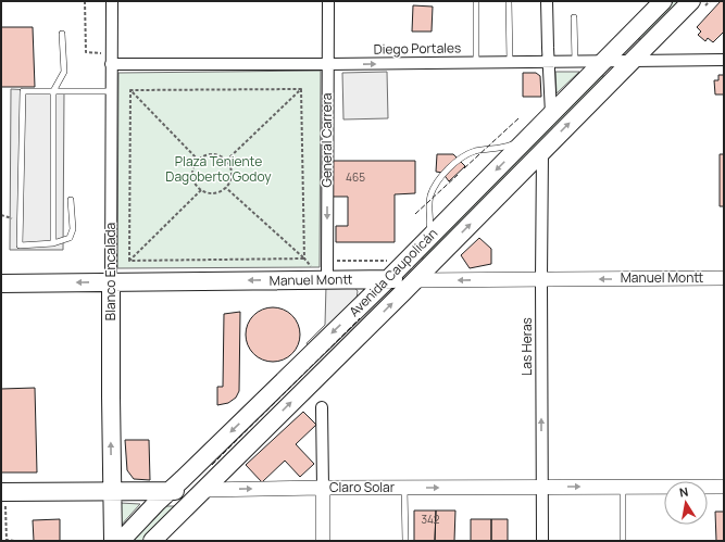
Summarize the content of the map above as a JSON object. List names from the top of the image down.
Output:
{
  "streets": {
    "main road": [
      "Blanco Encalada",
      "Avenida Caupolicán",
      "Manuel Montt",
      "Claro Solar"
    ],
    "street": ["Diego Portales", "General Carrera", "Las Heras"]
  },
  "crossings": [
    ["Diego Portales", "General Carrera"],
    ["Diego Portales", "Blanco Encalada"],
    ["Diego Portales", "Avenida Caupolicán"],
    ["General Carrera", "Manuel Montt"],
    ["Blanco Encalada", "Manuel Montt"],
    ["Blanco Encalada", "Claro Solar"],
    ["Avenida Caupolicán", "Manuel Montt"],
    ["Avenida Caupolicán", "Las Heras"],
    ["Avenida Caupolicán", "Claro Solar"],
    ["Manuel Montt", "Las Heras"],
    ["Las Heras", "Claro Solar"]
  ],
  "one_way": [
    "General Carrera",
    "Blanco Encalada",
    "Manuel Montt",
    "Las Heras",
    "Claro Solar"
  ],
  "parks": ["Plaza Teniente Dagoberto Godoy"],
  "house_numbers": ["465", "342"],
  "north": "top"
}
